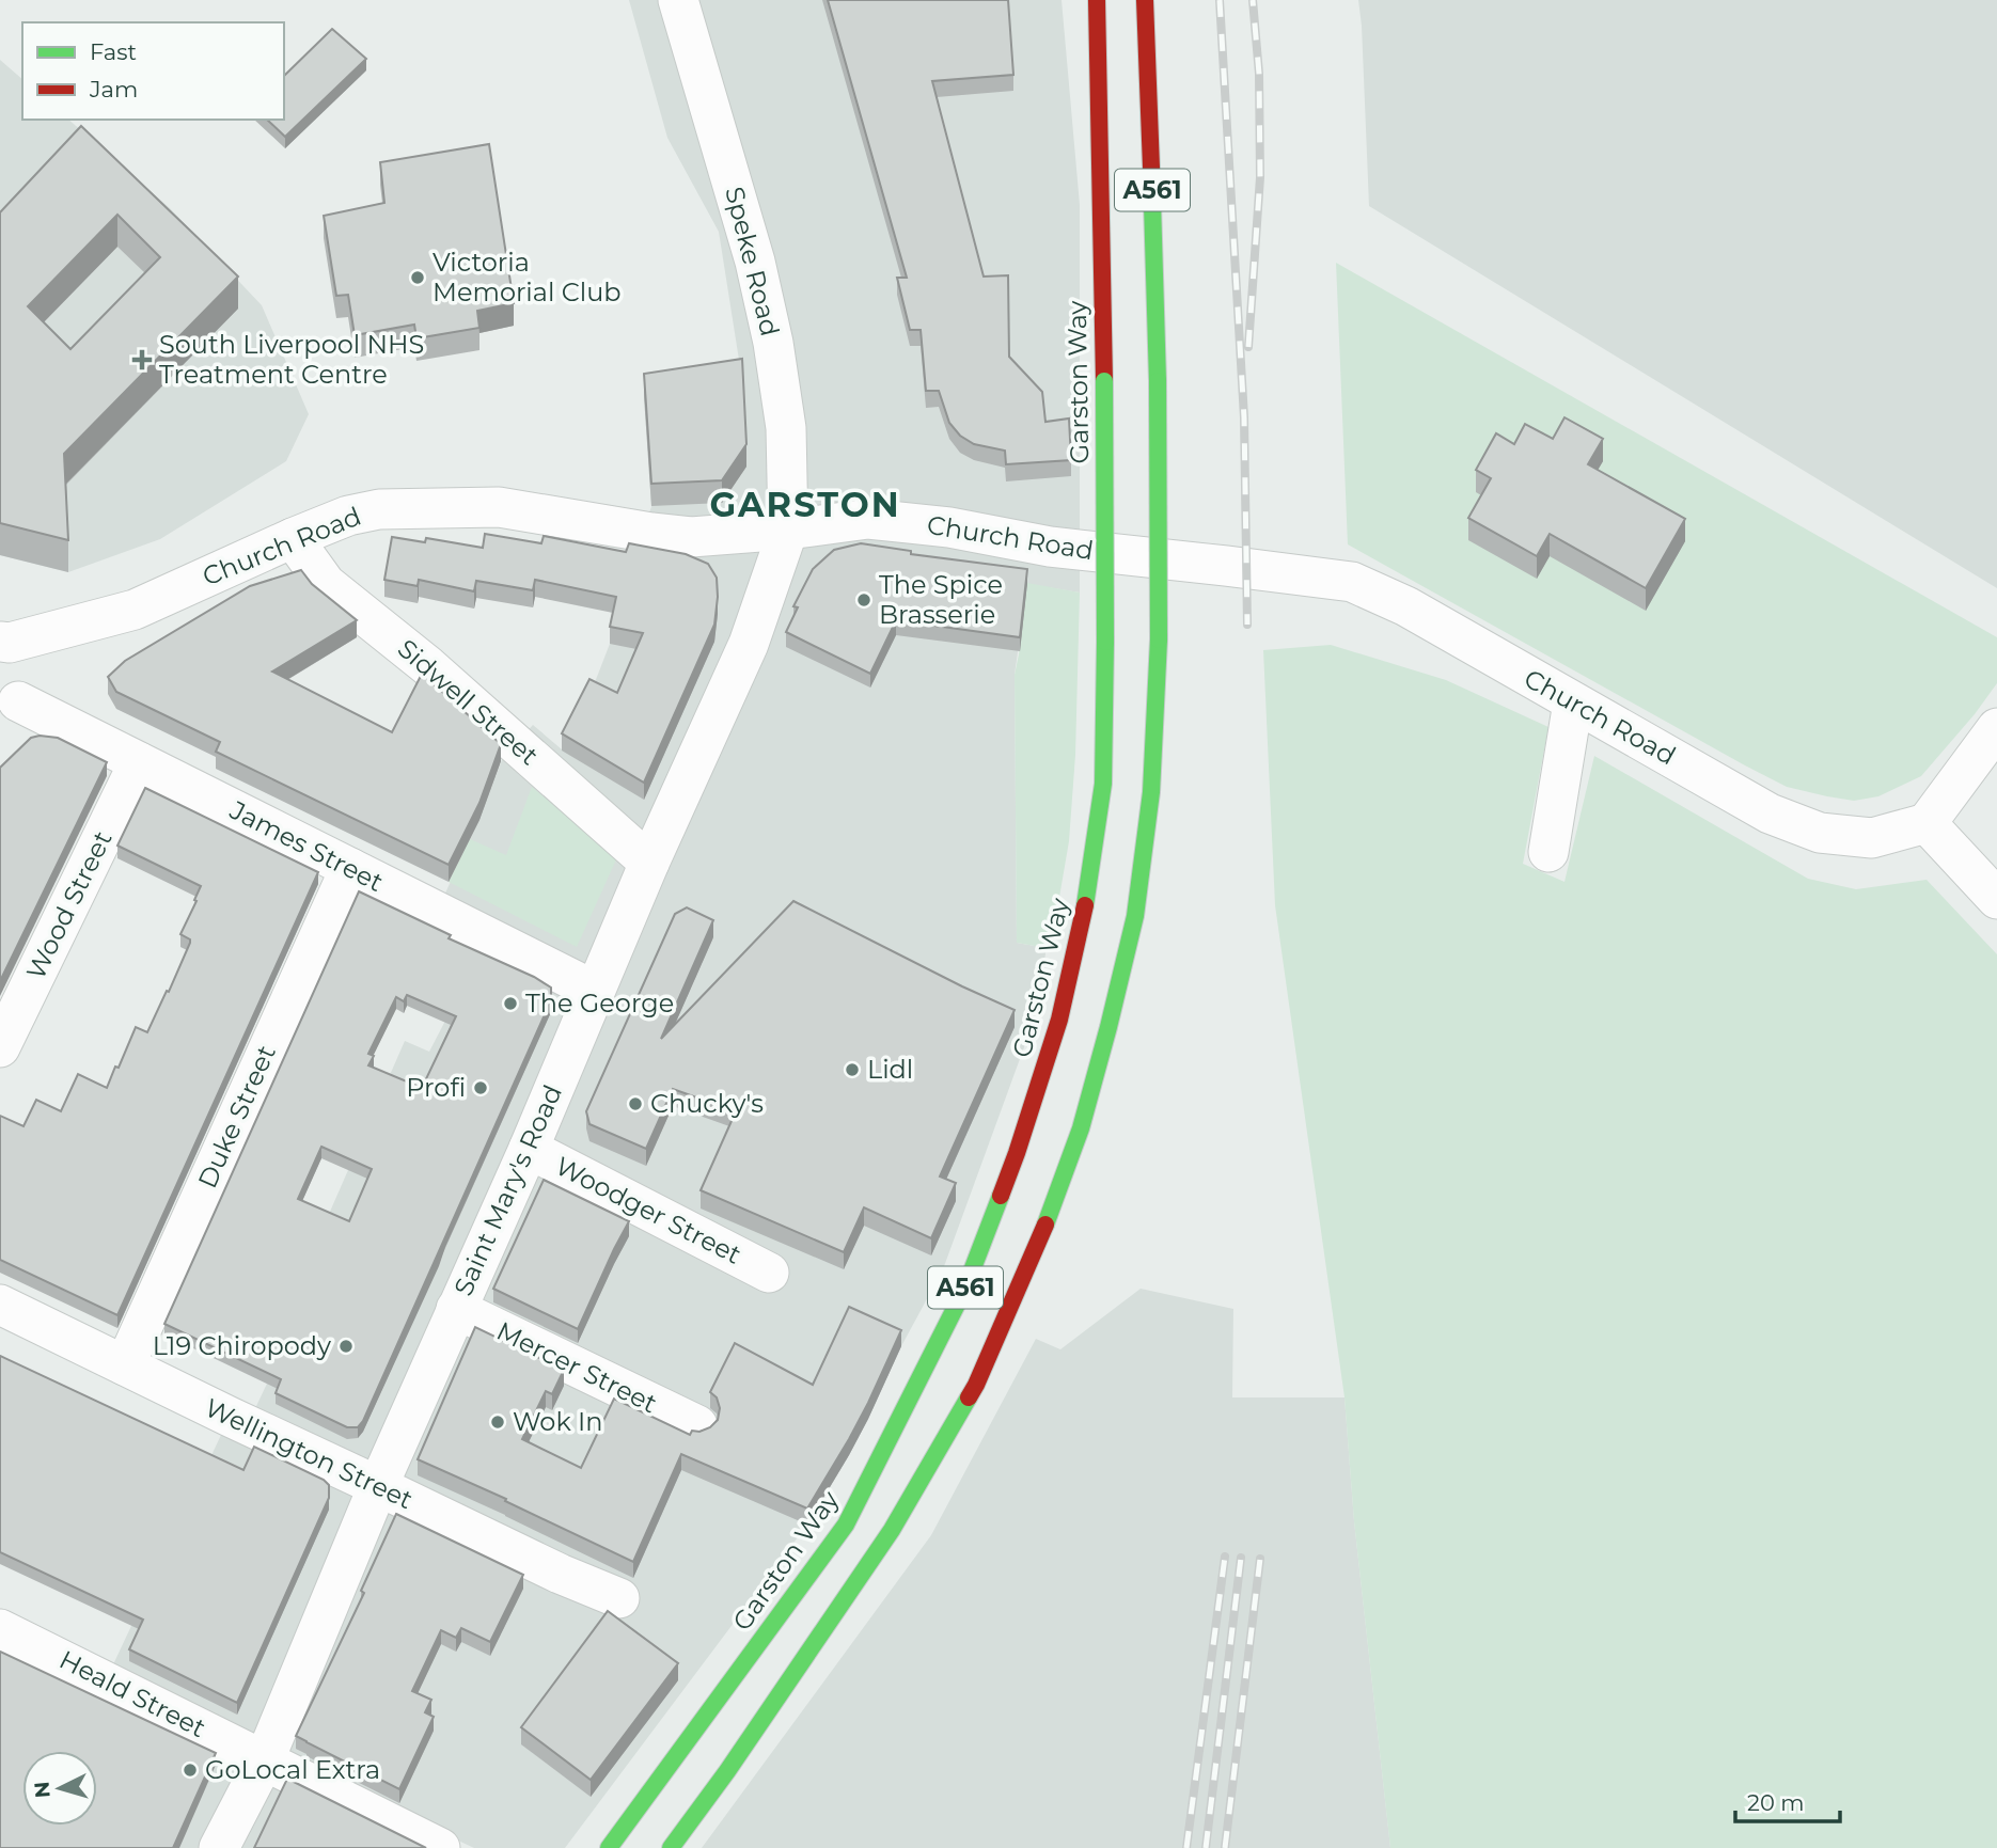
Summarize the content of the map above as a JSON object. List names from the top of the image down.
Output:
{
  "streets": {
    "highway": ["A561", "Garston Way"],
    "street": [
      "Speke Road",
      "Church Road",
      "Sidwell Street",
      "James Street",
      "Wood Street",
      "Duke Street",
      "Saint Mary's Road",
      "Woodger Street",
      "Mercer Street",
      "Wellington Street",
      "Heald Street"
    ]
  },
  "crossings": [
    ["Speke Road", "Church Road"],
    ["Speke Road", "Saint Mary's Road"],
    ["Church Road", "Sidwell Street"],
    ["Church Road", "Saint Mary's Road"],
    ["Sidwell Street", "Saint Mary's Road"],
    ["James Street", "Wood Street"],
    ["James Street", "Duke Street"],
    ["James Street", "Saint Mary's Road"],
    ["Duke Street", "Wellington Street"],
    ["Saint Mary's Road", "Woodger Street"],
    ["Saint Mary's Road", "Mercer Street"],
    ["Saint Mary's Road", "Wellington Street"],
    ["Saint Mary's Road", "Heald Street"]
  ],
  "districts": ["GARSTON"],
  "places": {
    "other": [
      "Victoria Memorial Club",
      "The Spice Brasserie",
      "The George",
      "Lidl",
      "Profi",
      "Chucky's",
      "L19 Chiropody",
      "Wok In",
      "GoLocal Extra"
    ],
    "health": ["South Liverpool NHS Treatment Centre"]
  },
  "legend": ["Fast", "Jam"],
  "scale_bar": "20 m",
  "north": "left"
}
